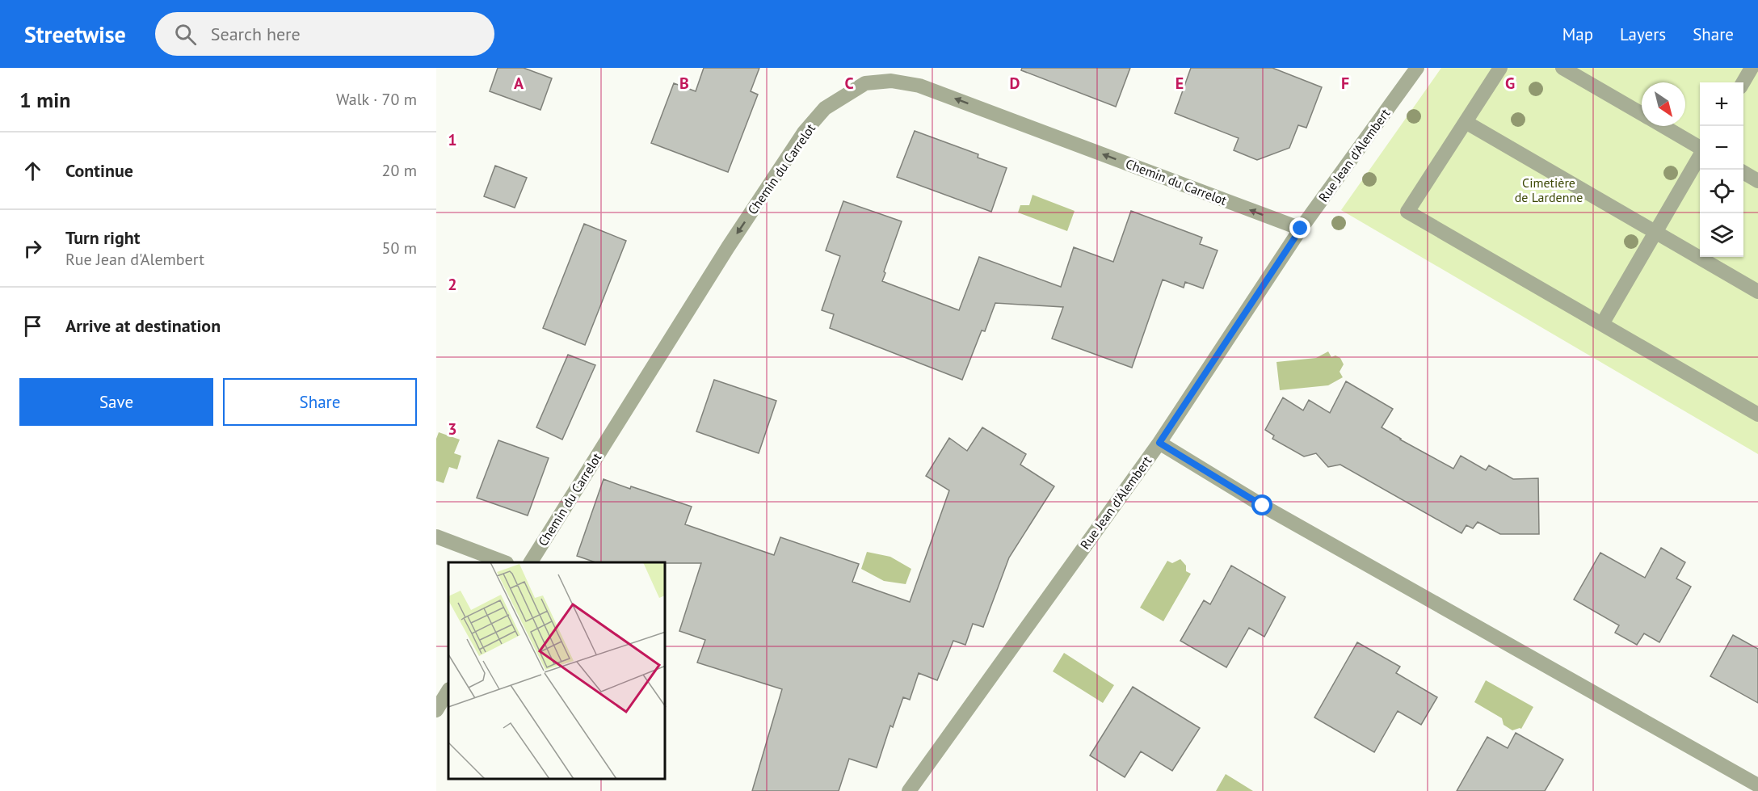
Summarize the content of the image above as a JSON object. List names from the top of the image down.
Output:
{
  "streets": {
    "street": ["Rue Jean d'Alembert", "Chemin du Carrelot"]
  },
  "crossings": [
    ["Rue Jean d'Alembert", "Chemin du Carrelot"]
  ],
  "parks": ["Cimetière de Lardenne"],
  "north": "bottom right",
  "page": {
    "header": "Streetwise",
    "search": "Search here",
    "nav": ["Map", "Layers", "Share"],
    "heading": ["1 min", "Walk · 70 m"],
    "map_buttons": ["+", "−"],
    "list": [
      ["Continue", "20 m"],
      ["Turn right", "Rue Jean d'Alembert", "50 m"],
      "Arrive at destination"
    ],
    "buttons": ["Save", "Share"]
  },
  "grid": {
    "columns": [
      "A",
      "B",
      "C",
      "D",
      "E",
      "F",
      "G"
    ],
    "rows": ["1", "2", "3"]
  }
}
